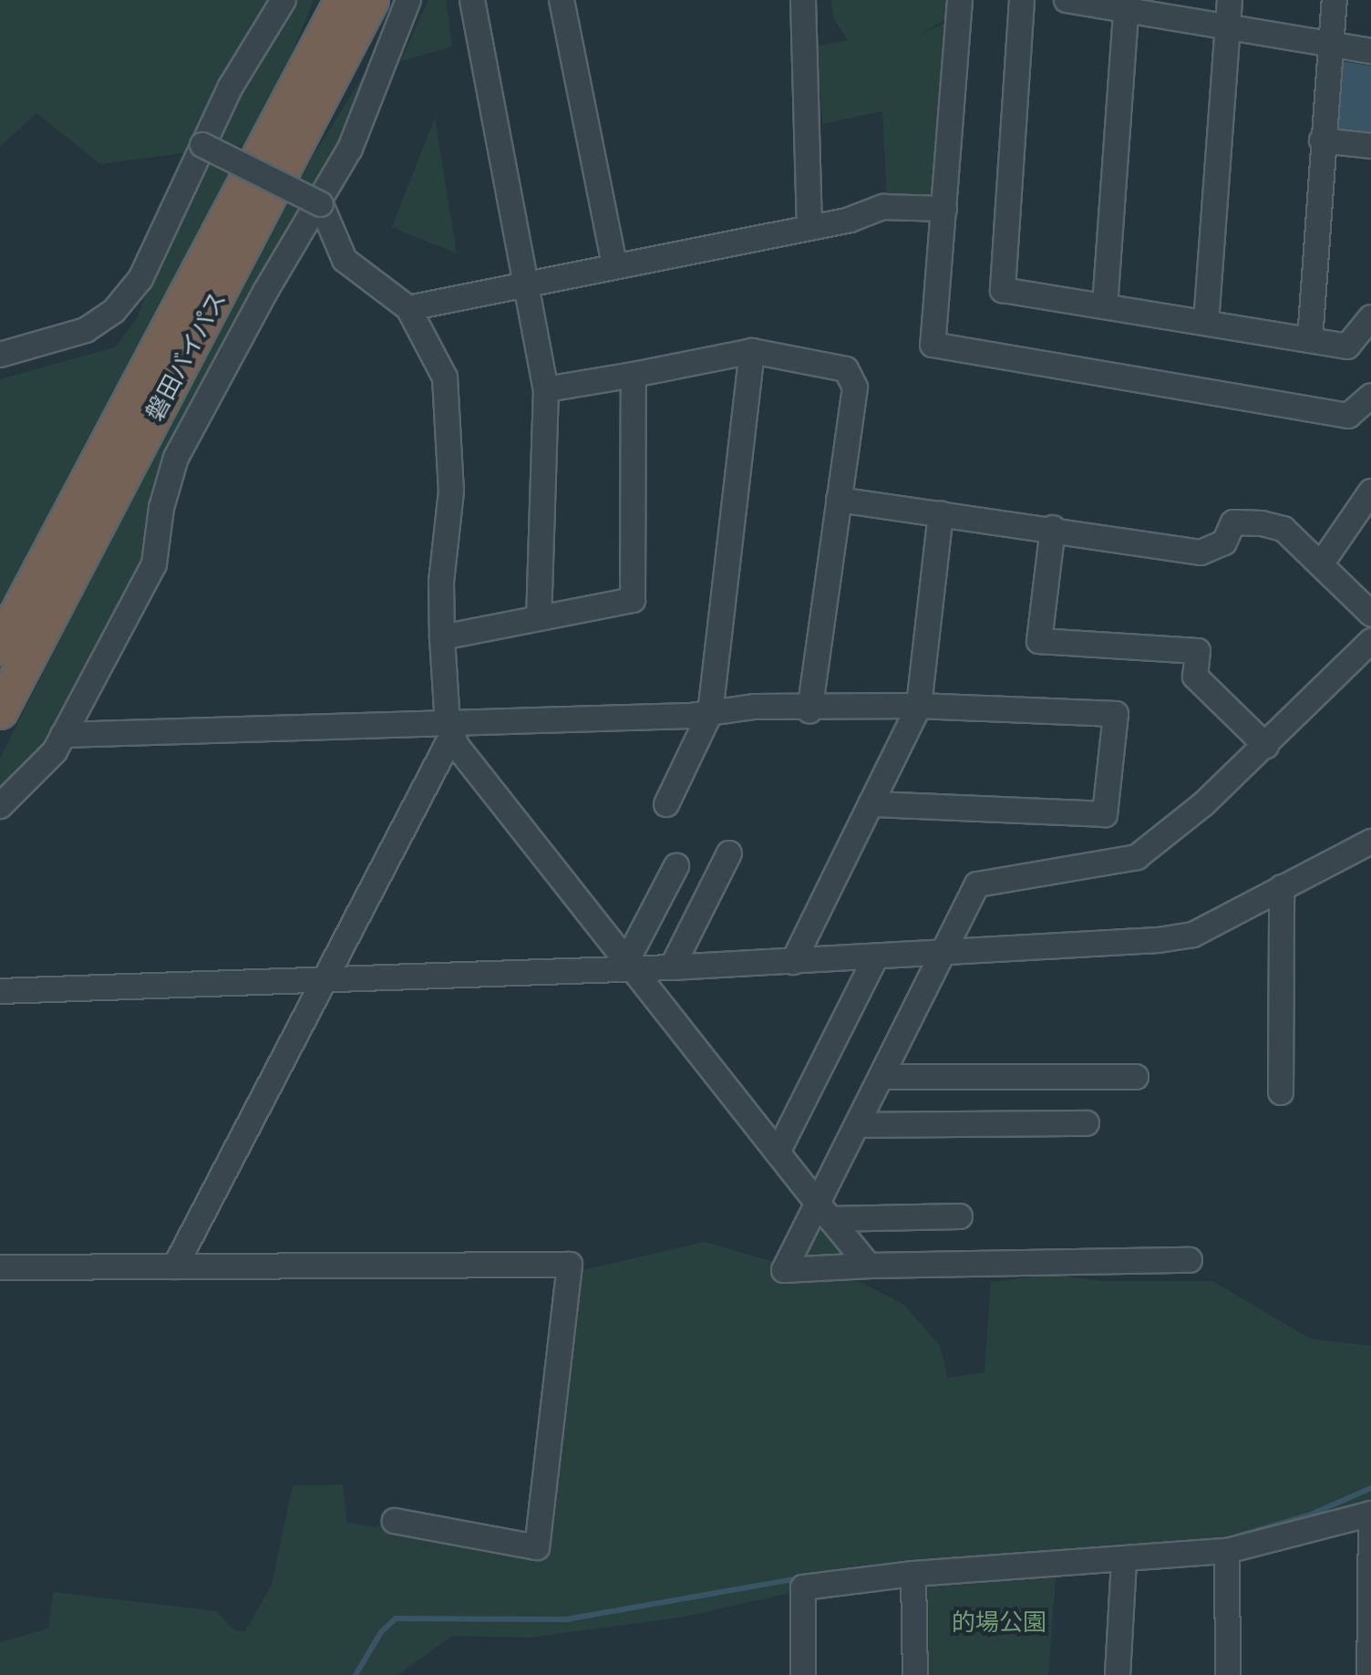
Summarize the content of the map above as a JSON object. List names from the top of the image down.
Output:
{
  "streets": {
    "highway": ["磐田バイパス"]
  },
  "parks": ["的場公園"]
}
